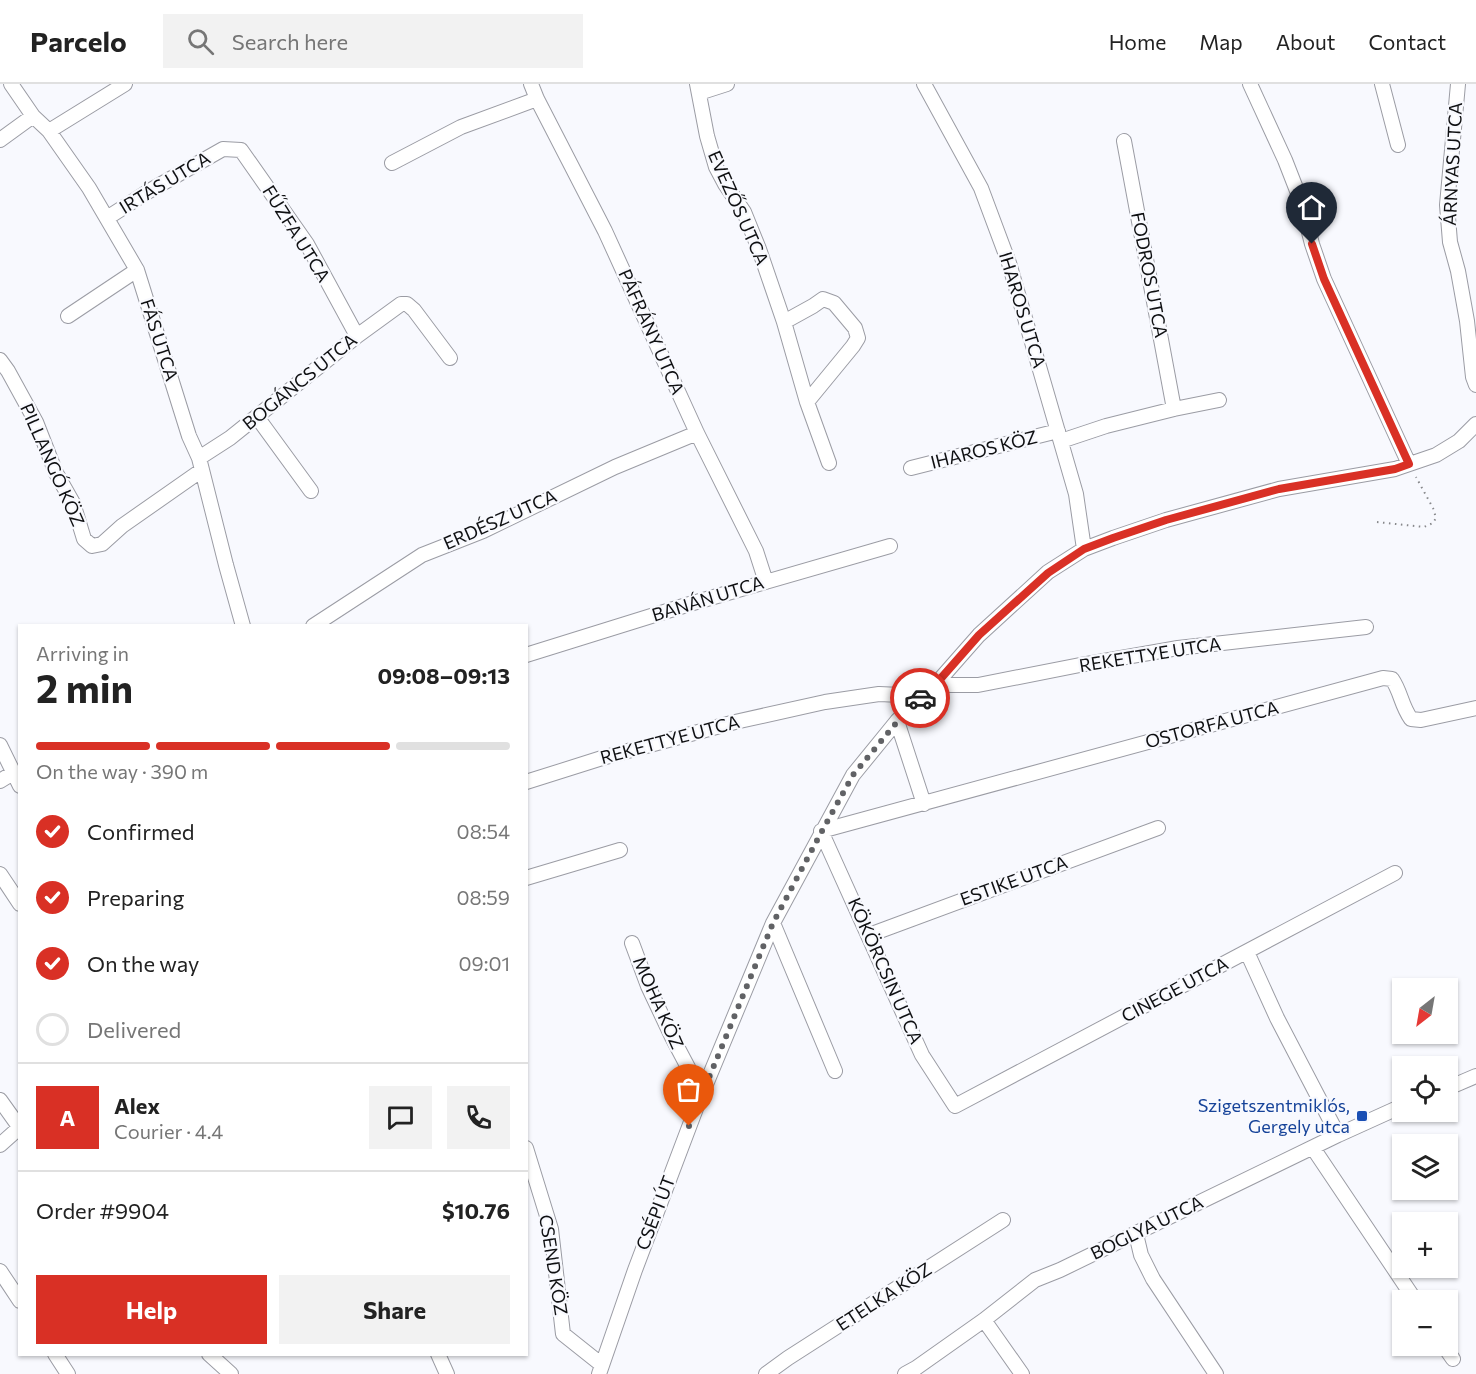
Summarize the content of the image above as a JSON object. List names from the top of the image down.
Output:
{
  "streets": {
    "street": [
      "ÁRNYAS UTCA",
      "IRTÁS UTCA",
      "EVEZŐS UTCA",
      "FŰZFA UTCA",
      "FODROS UTCA",
      "IHAROS UTCA",
      "PÁFRÁNY UTCA",
      "FÁS UTCA",
      "BOGÁNCS UTCA",
      "IHAROS KÖZ",
      "PILLANGÓ KÖZ",
      "ERDÉSZ UTCA",
      "BANÁN UTCA",
      "REKETTYE UTCA",
      "OSTORFA UTCA",
      "ESTIKE UTCA",
      "KÖKÖRCSIN UTCA",
      "CINEGE UTCA",
      "MOHA KÖZ",
      "CSÉPI ÚT",
      "BOGLYA UTCA",
      "CSEND KÖZ",
      "ETELKA KÖZ"
    ]
  },
  "crossings": [
    ["IRTÁS UTCA", "FŰZFA UTCA"],
    ["IRTÁS UTCA", "FÁS UTCA"],
    ["FŰZFA UTCA", "BOGÁNCS UTCA"],
    ["IHAROS UTCA", "IHAROS KÖZ"],
    ["IHAROS UTCA", "CSÉPI ÚT"],
    ["PÁFRÁNY UTCA", "ERDÉSZ UTCA"],
    ["PÁFRÁNY UTCA", "BANÁN UTCA"],
    ["FÁS UTCA", "BOGÁNCS UTCA"],
    ["FÁS UTCA", "PILLANGÓ KÖZ"],
    ["BOGÁNCS UTCA", "PILLANGÓ KÖZ"],
    ["REKETTYE UTCA", "CSÉPI ÚT"],
    ["OSTORFA UTCA", "KÖKÖRCSIN UTCA"],
    ["OSTORFA UTCA", "CSÉPI ÚT"],
    ["ESTIKE UTCA", "KÖKÖRCSIN UTCA"],
    ["KÖKÖRCSIN UTCA", "CINEGE UTCA"],
    ["KÖKÖRCSIN UTCA", "CSÉPI ÚT"],
    ["MOHA KÖZ", "CSÉPI ÚT"],
    ["CSÉPI ÚT", "CSEND KÖZ"]
  ],
  "places": {
    "transit": ["Szigetszentmiklós, Gergely utca"]
  },
  "north": "bottom left",
  "page": {
    "header": "Parcelo",
    "search": "Search here",
    "nav": [
      "Home",
      "Map",
      "About",
      "Contact"
    ],
    "heading": ["2 min", "Arriving in", "09:08–09:13"],
    "panel": [
      "Alex",
      "Courier · 4.4",
      "Order #9904",
      "$10.76"
    ],
    "bar": "On the way · 390 m",
    "list": [
      ["Confirmed", "08:54"],
      ["Preparing", "08:59"],
      ["On the way", "09:01"],
      "Delivered"
    ],
    "map_buttons": ["+", "−"],
    "round": "A",
    "buttons": ["Help", "Share"]
  }
}
